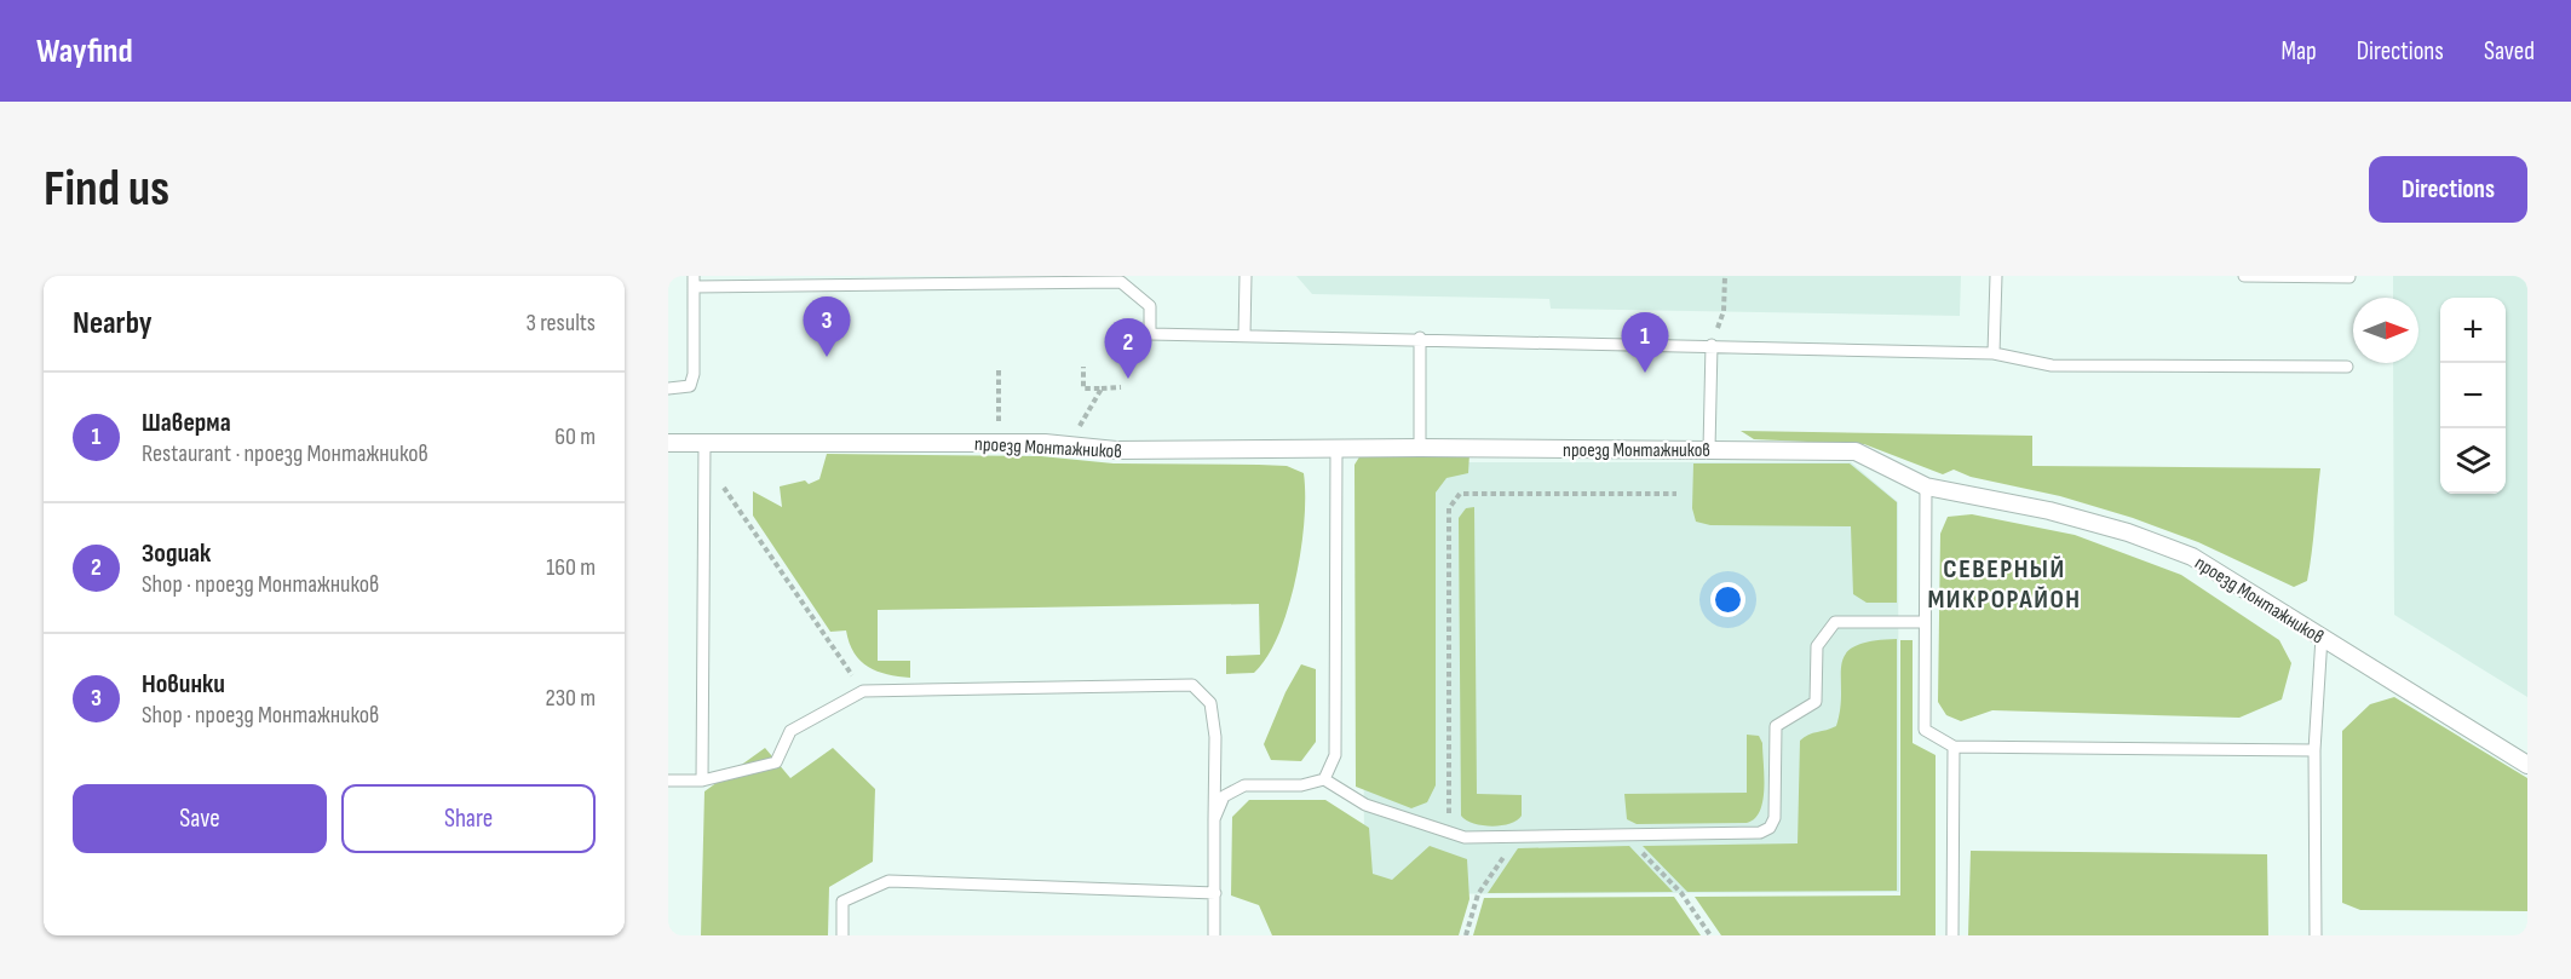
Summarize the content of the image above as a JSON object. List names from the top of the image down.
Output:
{
  "streets": {
    "street": ["проезд Монтажников"]
  },
  "districts": ["СЕВЕРНЫЙ МИКРОРАЙОН"],
  "north": "right",
  "page": {
    "header": "Wayfind",
    "nav": ["Map", "Directions", "Saved"],
    "buttons": [
      "Directions",
      ["Save", "Share"]
    ],
    "title": "Find us",
    "heading": ["Nearby", "3 results"],
    "pins": ["3", "1", "2"],
    "map_buttons": ["+", "−"],
    "list": [
      {
        "mark": "1",
        "name": "Шаверма",
        "note": "Restaurant · проезд Монтажников",
        "value": "60 m"
      },
      {
        "mark": "2",
        "name": "Зодиак",
        "note": "Shop · проезд Монтажников",
        "value": "160 m"
      },
      {
        "mark": "3",
        "name": "Новинки",
        "note": "Shop · проезд Монтажников",
        "value": "230 m"
      }
    ]
  }
}
